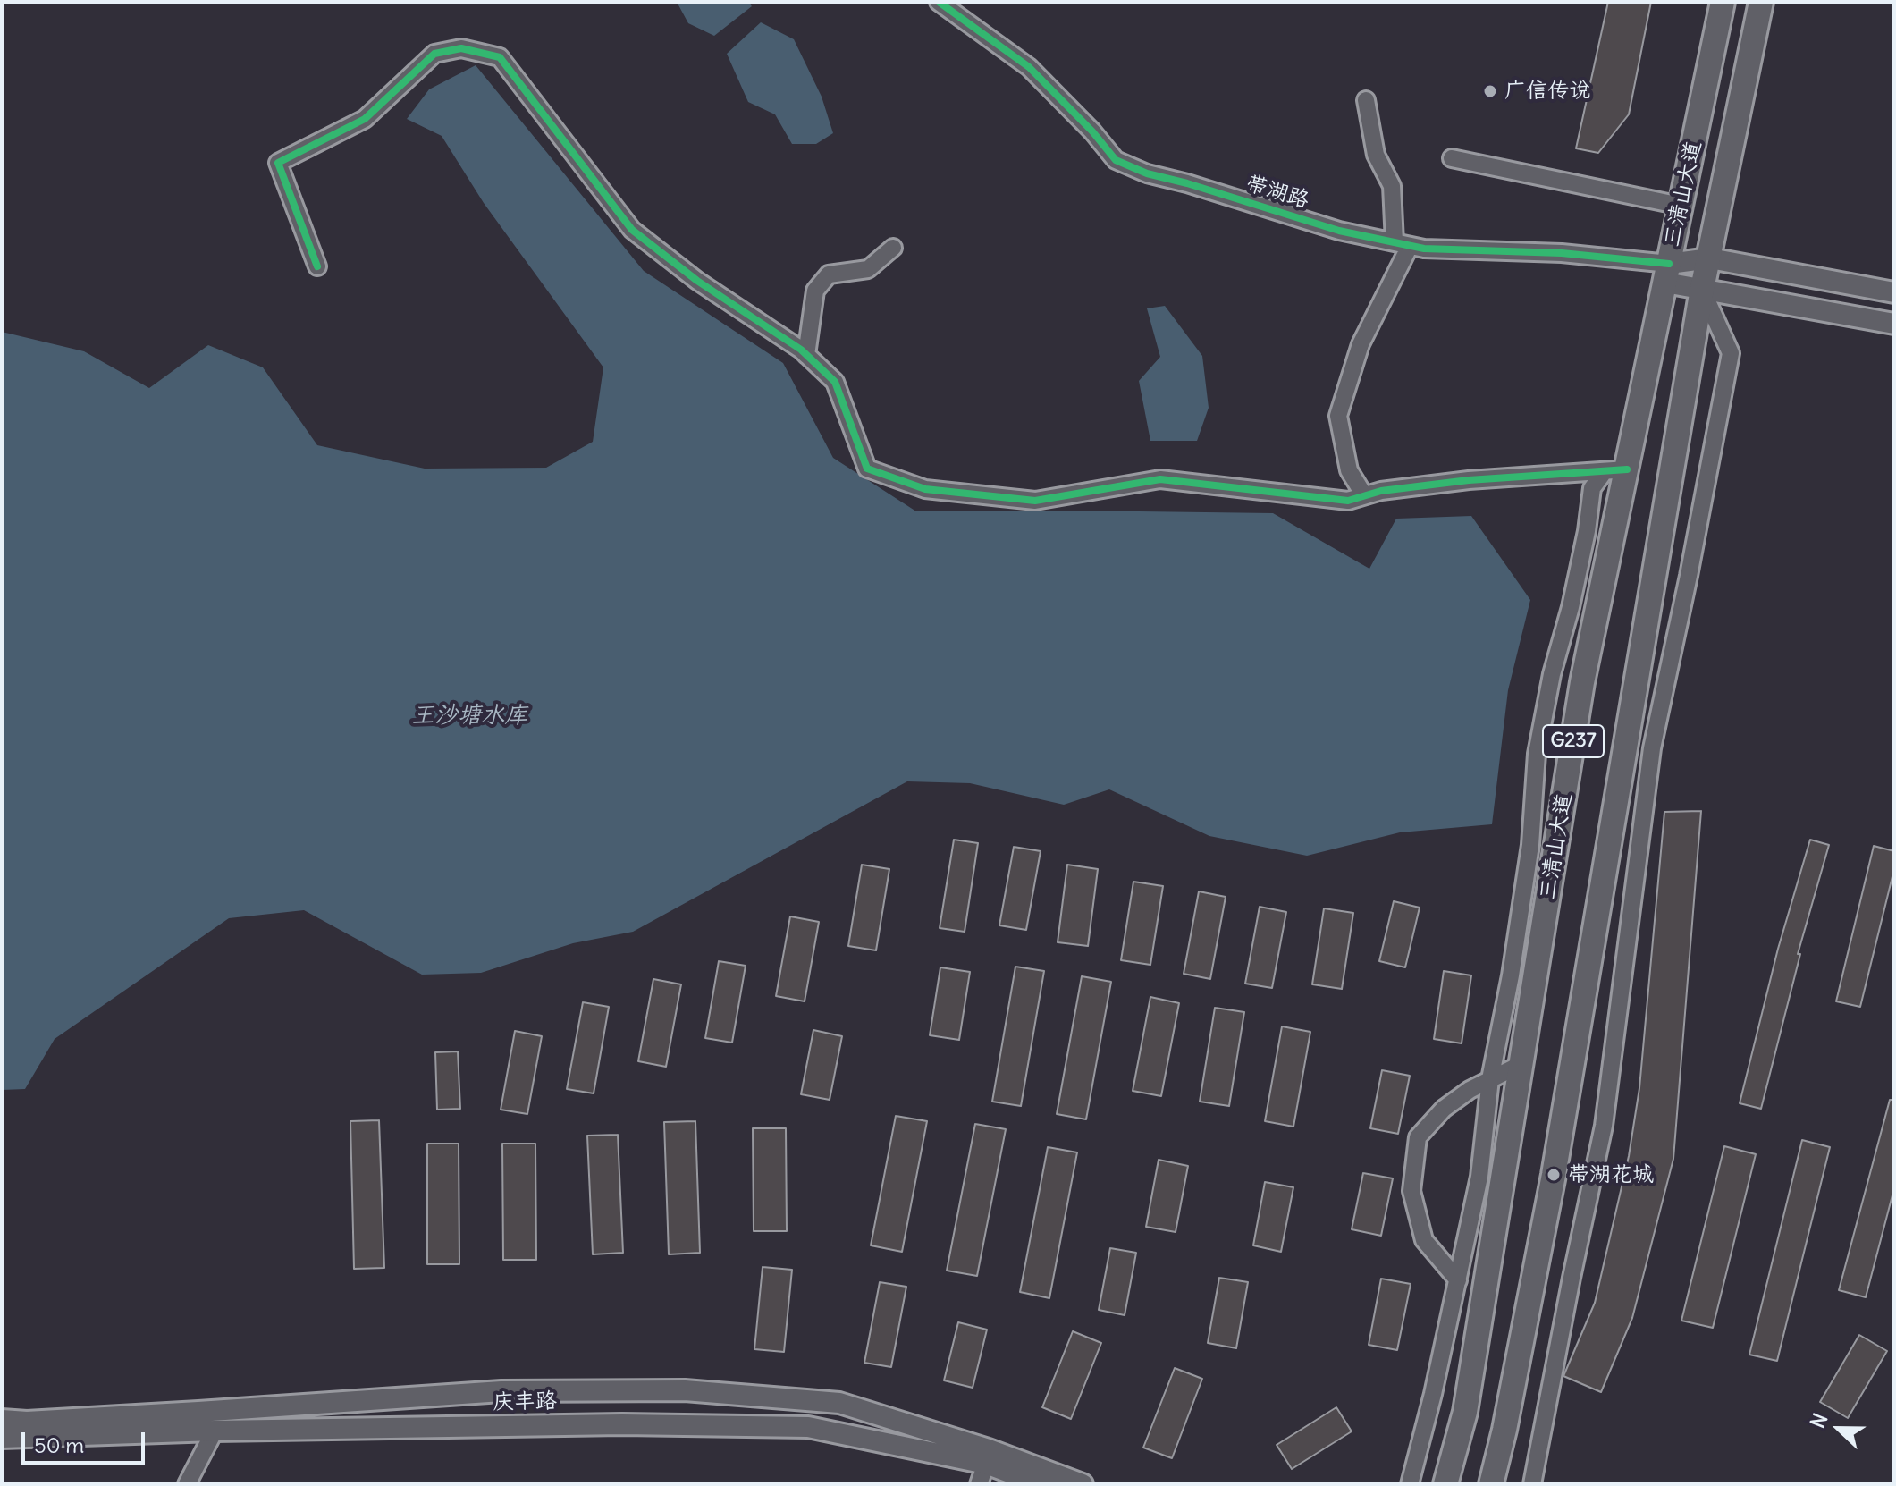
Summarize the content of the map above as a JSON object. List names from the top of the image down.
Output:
{
  "streets": {
    "highway": ["三清山大道", "G237"],
    "main road": ["带湖路", "庆丰路"]
  },
  "crossings": [
    ["带湖路", "三清山大道"]
  ],
  "water": ["王沙塘水库"],
  "places": ["广信传说", "带湖花城"],
  "scale_bar": "50 m",
  "north": "left"
}
